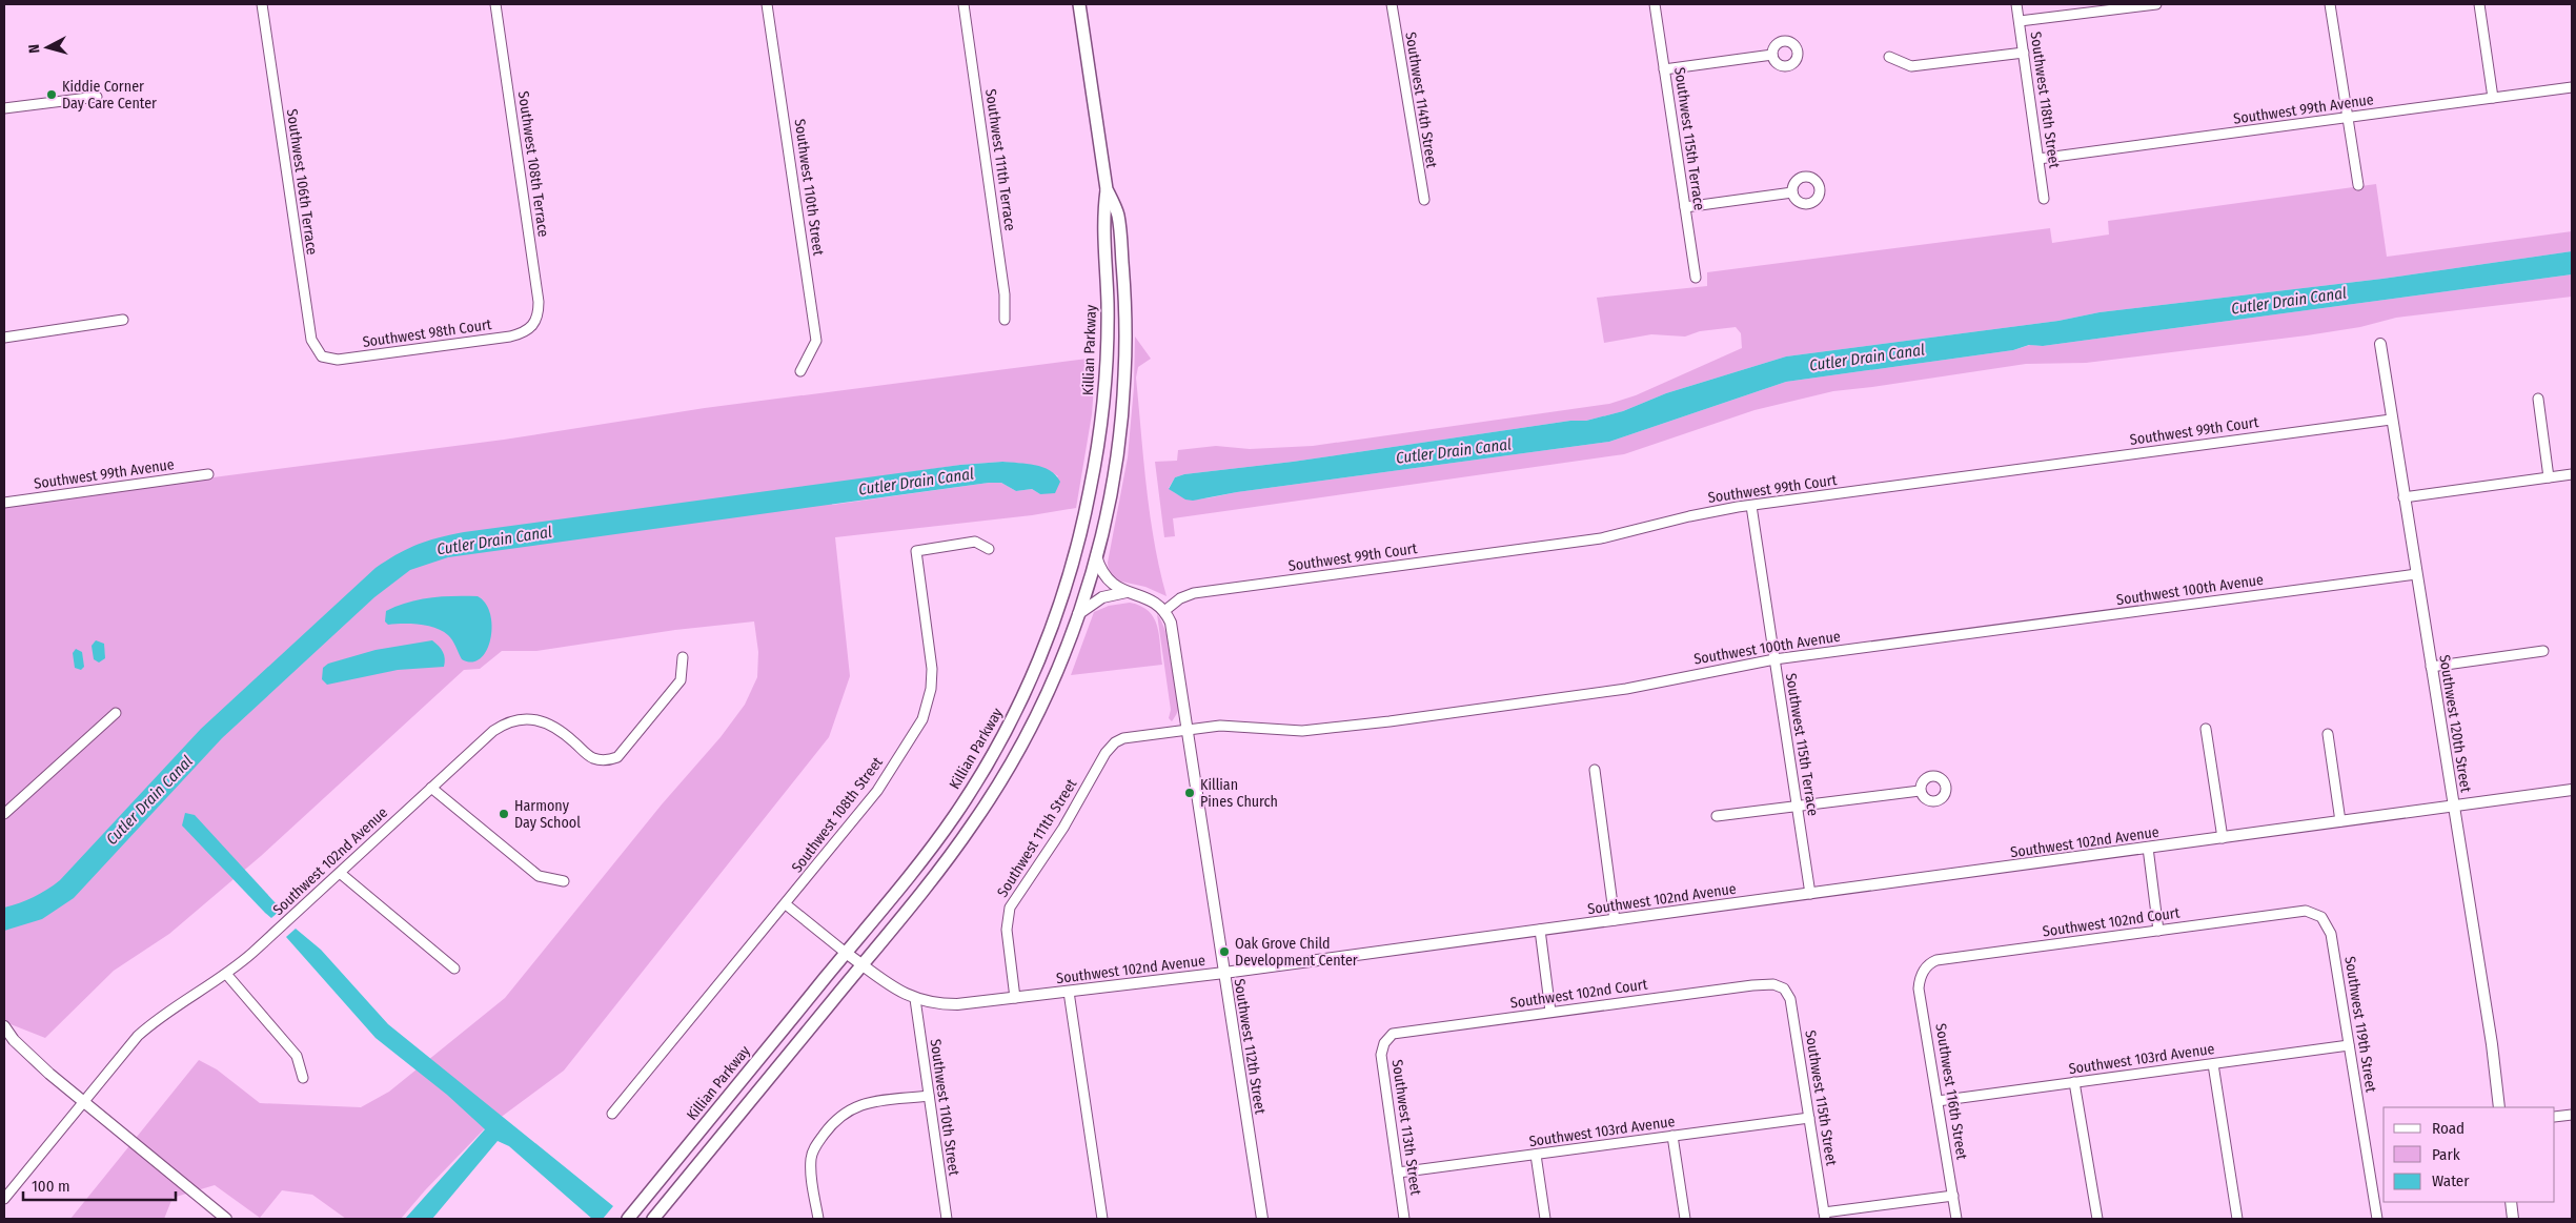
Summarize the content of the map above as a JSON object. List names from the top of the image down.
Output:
{
  "streets": {
    "main road": ["Killian Parkway"],
    "street": [
      "Southwest 114th Street",
      "Southwest 118th Street",
      "Southwest 99th Avenue",
      "Southwest 115th Terrace",
      "Southwest 111th Terrace",
      "Southwest 108th Terrace",
      "Southwest 106th Terrace",
      "Southwest 110th Street",
      "Southwest 98th Court",
      "Southwest 99th Court",
      "Southwest 100th Avenue",
      "Southwest 120th Street",
      "Southwest 108th Street",
      "Southwest 111th Street",
      "Southwest 102nd Avenue",
      "Southwest 102nd Court",
      "Southwest 119th Street",
      "Southwest 112th Street",
      "Southwest 103rd Avenue",
      "Southwest 116th Street",
      "Southwest 115th Street",
      "Southwest 113th Street"
    ]
  },
  "crossings": [
    ["Southwest 118th Street", "Southwest 99th Avenue"],
    ["Southwest 115th Terrace", "Southwest 99th Court"],
    ["Southwest 115th Terrace", "Southwest 100th Avenue"],
    ["Southwest 115th Terrace", "Southwest 102nd Avenue"],
    ["Southwest 108th Terrace", "Southwest 98th Court"],
    ["Southwest 106th Terrace", "Southwest 98th Court"],
    ["Southwest 110th Street", "Southwest 102nd Avenue"],
    ["Killian Parkway", "Southwest 102nd Avenue"],
    ["Southwest 99th Court", "Southwest 120th Street"],
    ["Southwest 99th Court", "Southwest 112th Street"],
    ["Southwest 100th Avenue", "Southwest 120th Street"],
    ["Southwest 100th Avenue", "Southwest 111th Street"],
    ["Southwest 100th Avenue", "Southwest 112th Street"],
    ["Southwest 120th Street", "Southwest 102nd Avenue"],
    ["Southwest 108th Street", "Southwest 102nd Avenue"],
    ["Southwest 111th Street", "Southwest 102nd Avenue"],
    ["Southwest 102nd Avenue", "Southwest 112th Street"],
    ["Southwest 102nd Court", "Southwest 119th Street"],
    ["Southwest 102nd Court", "Southwest 116th Street"],
    ["Southwest 102nd Court", "Southwest 115th Street"],
    ["Southwest 102nd Court", "Southwest 113th Street"],
    ["Southwest 119th Street", "Southwest 103rd Avenue"],
    ["Southwest 103rd Avenue", "Southwest 116th Street"],
    ["Southwest 103rd Avenue", "Southwest 115th Street"],
    ["Southwest 103rd Avenue", "Southwest 113th Street"]
  ],
  "water": ["Cutler Drain Canal"],
  "places": [
    "Kiddie Corner Day Care Center",
    "Killian Pines Church",
    "Harmony Day School",
    "Oak Grove Child Development Center"
  ],
  "legend": ["Road", "Park", "Water"],
  "scale_bar": "100 m",
  "north": "left"
}
